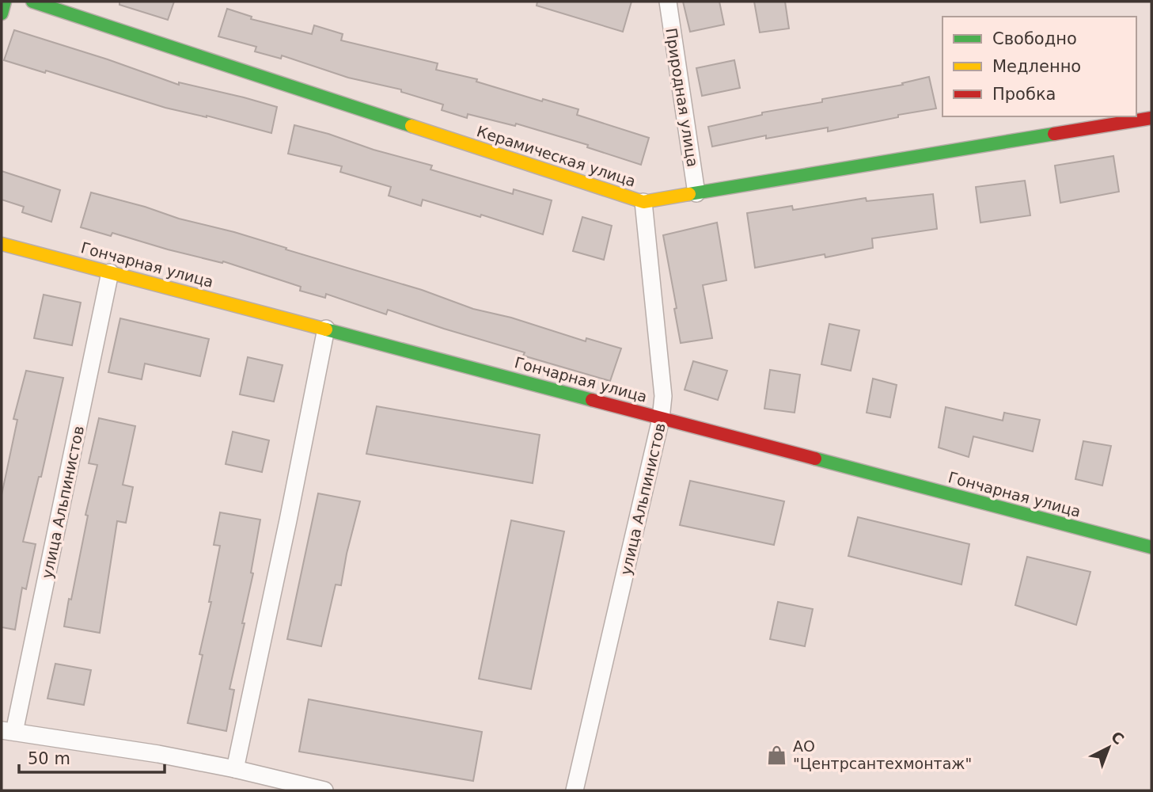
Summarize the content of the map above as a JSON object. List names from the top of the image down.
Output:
{
  "streets": {
    "street": [
      "Природная улица",
      "Керамическая улица",
      "Гончарная улица",
      "улица Альпинистов"
    ]
  },
  "crossings": [
    ["Природная улица", "Керамическая улица"],
    ["Керамическая улица", "улица Альпинистов"],
    ["Гончарная улица", "улица Альпинистов"]
  ],
  "places": {
    "shop": ["АО \"Центрсантехмонтаж\""]
  },
  "legend": ["Свободно", "Медленно", "Пробка"],
  "scale_bar": "50 m",
  "north": "top right"
}
